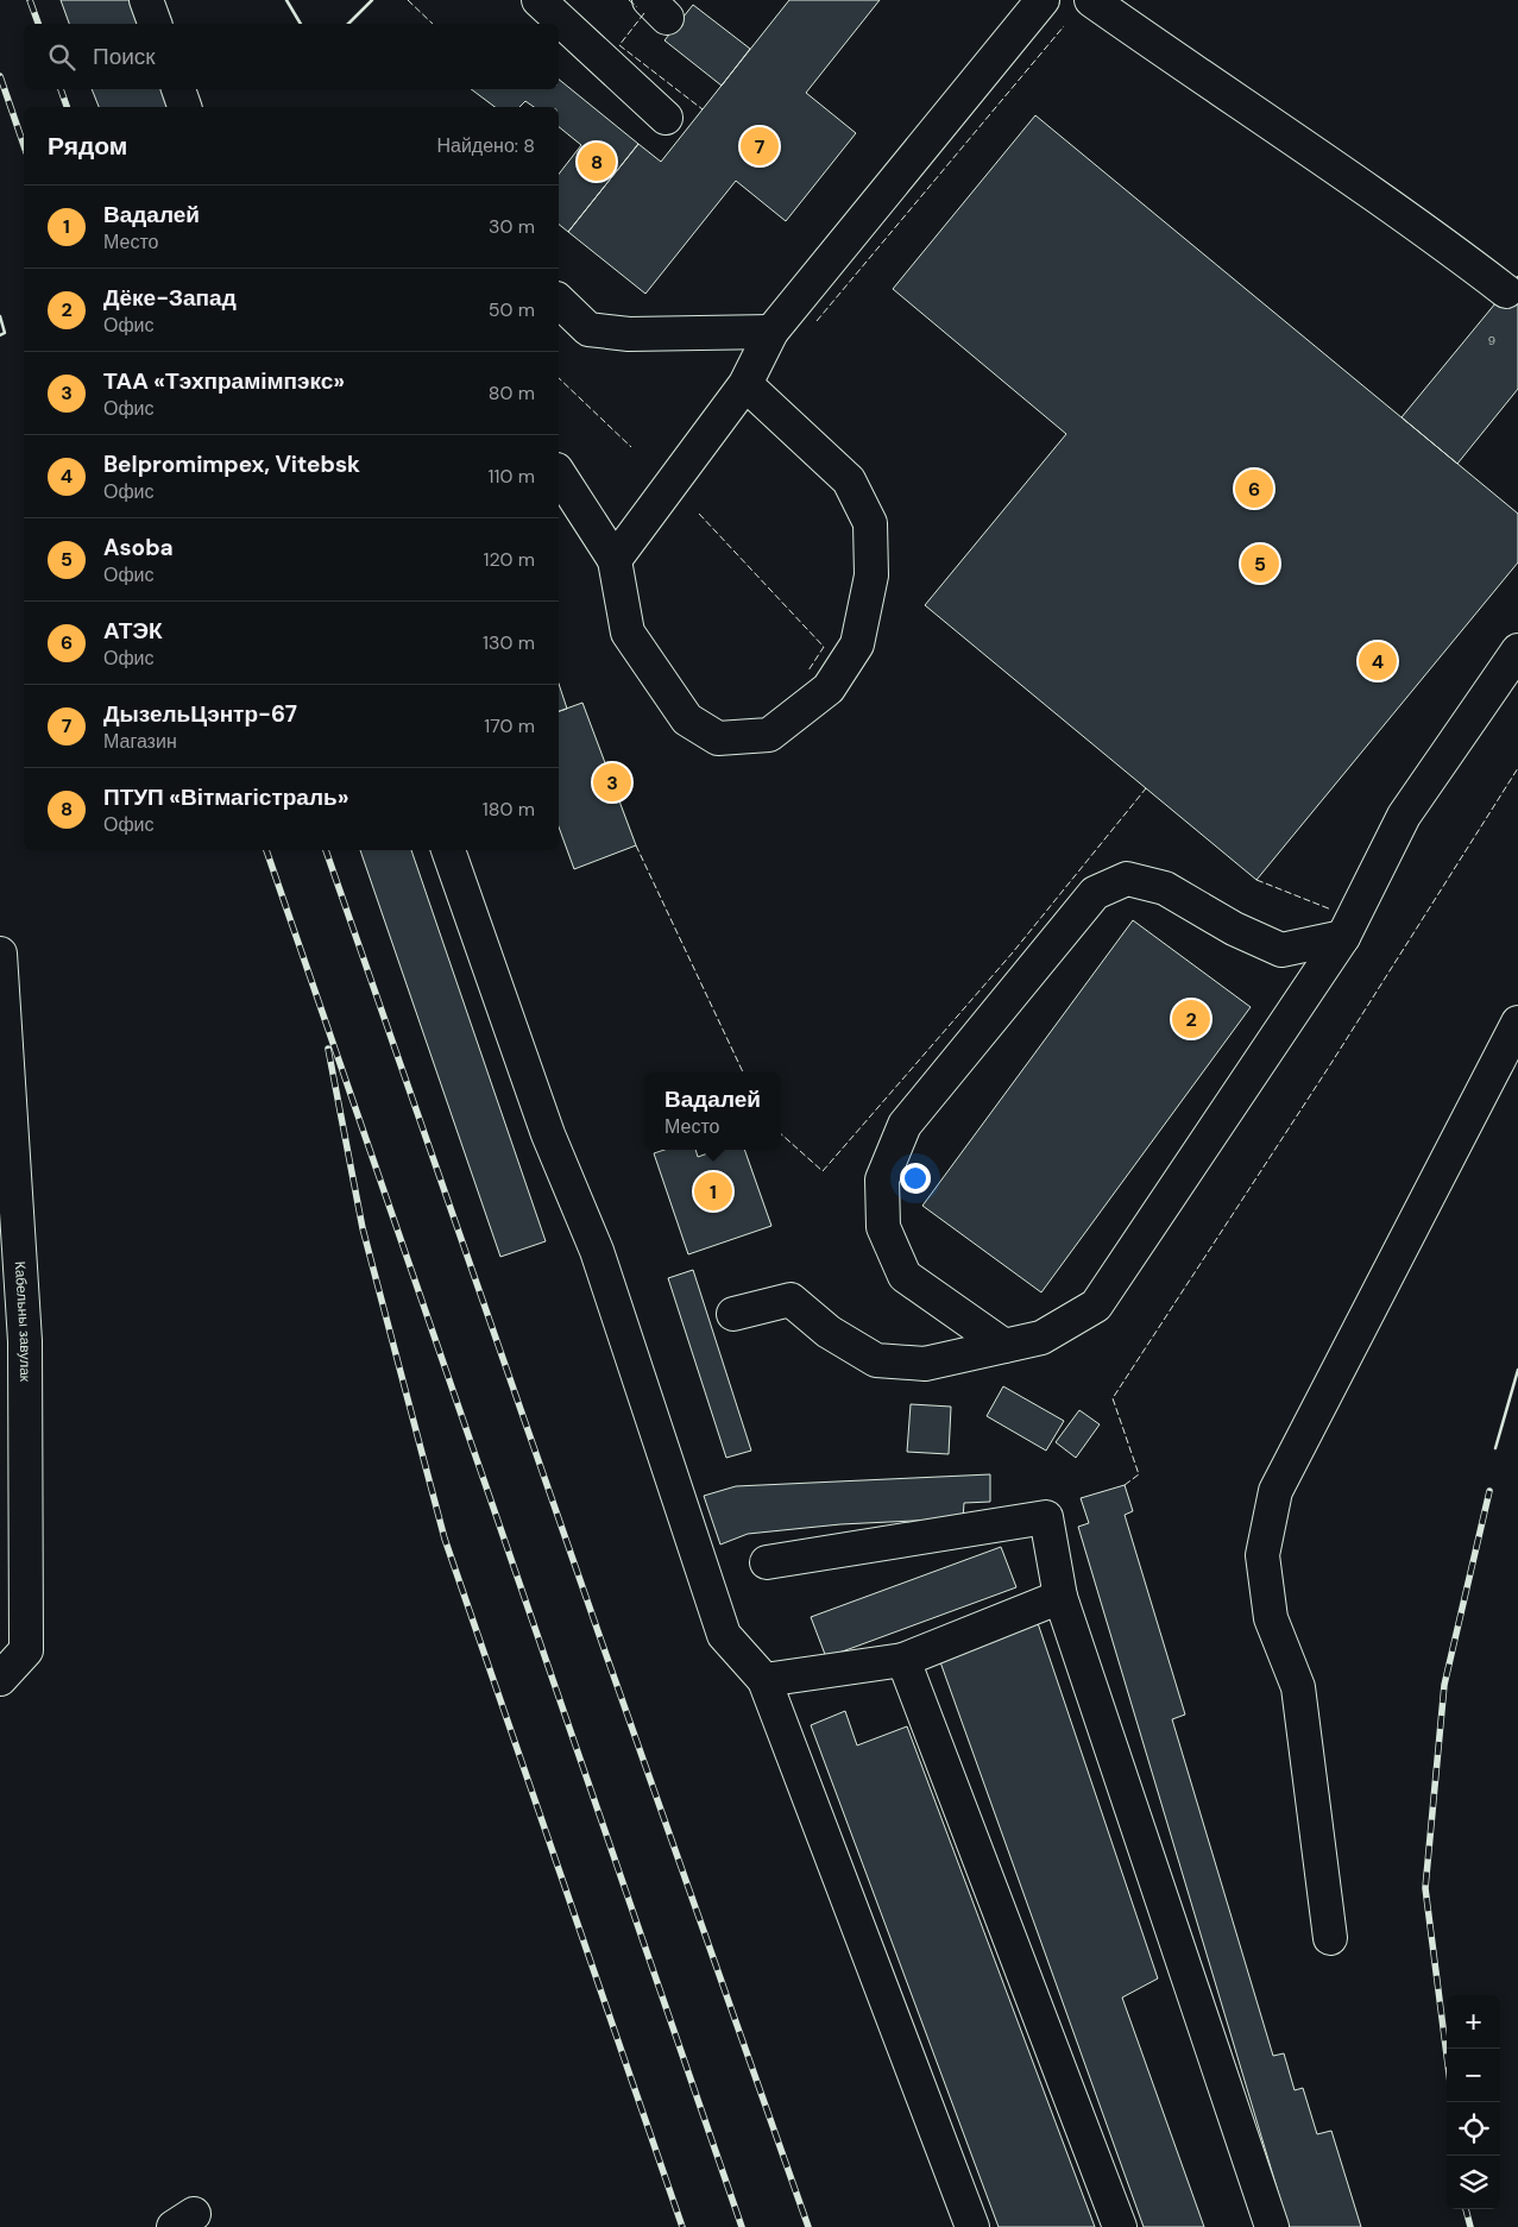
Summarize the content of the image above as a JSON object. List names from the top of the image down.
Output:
{
  "streets": {
    "street": ["Кабельны завулак"]
  },
  "house_numbers": ["9"],
  "page": {
    "search": "Поиск",
    "heading": ["Рядом", "Найдено: 8"],
    "pins": [
      "7",
      "8",
      "6",
      "5",
      "4",
      "3",
      "2",
      "1"
    ],
    "list": [
      {
        "mark": "1",
        "name": "Вадалей",
        "note": "Место",
        "value": "30 m"
      },
      {
        "mark": "2",
        "name": "Дёке-Запад",
        "note": "Офис",
        "value": "50 m"
      },
      {
        "mark": "3",
        "name": "ТАА «Тэхпрамімпэкс»",
        "note": "Офис",
        "value": "80 m"
      },
      {
        "mark": "4",
        "name": "Belpromimpex, Vitebsk",
        "note": "Офис",
        "value": "110 m"
      },
      {
        "mark": "5",
        "name": "Asoba",
        "note": "Офис",
        "value": "120 m"
      },
      {
        "mark": "6",
        "name": "АТЭК",
        "note": "Офис",
        "value": "130 m"
      },
      {
        "mark": "7",
        "name": "ДызельЦэнтр-67",
        "note": "Магазин",
        "value": "170 m"
      },
      {
        "mark": "8",
        "name": "ПТУП «Вітмагістраль»",
        "note": "Офис",
        "value": "180 m"
      }
    ],
    "popup": ["Вадалей", "Место"],
    "map_buttons": ["+", "−"]
  }
}
